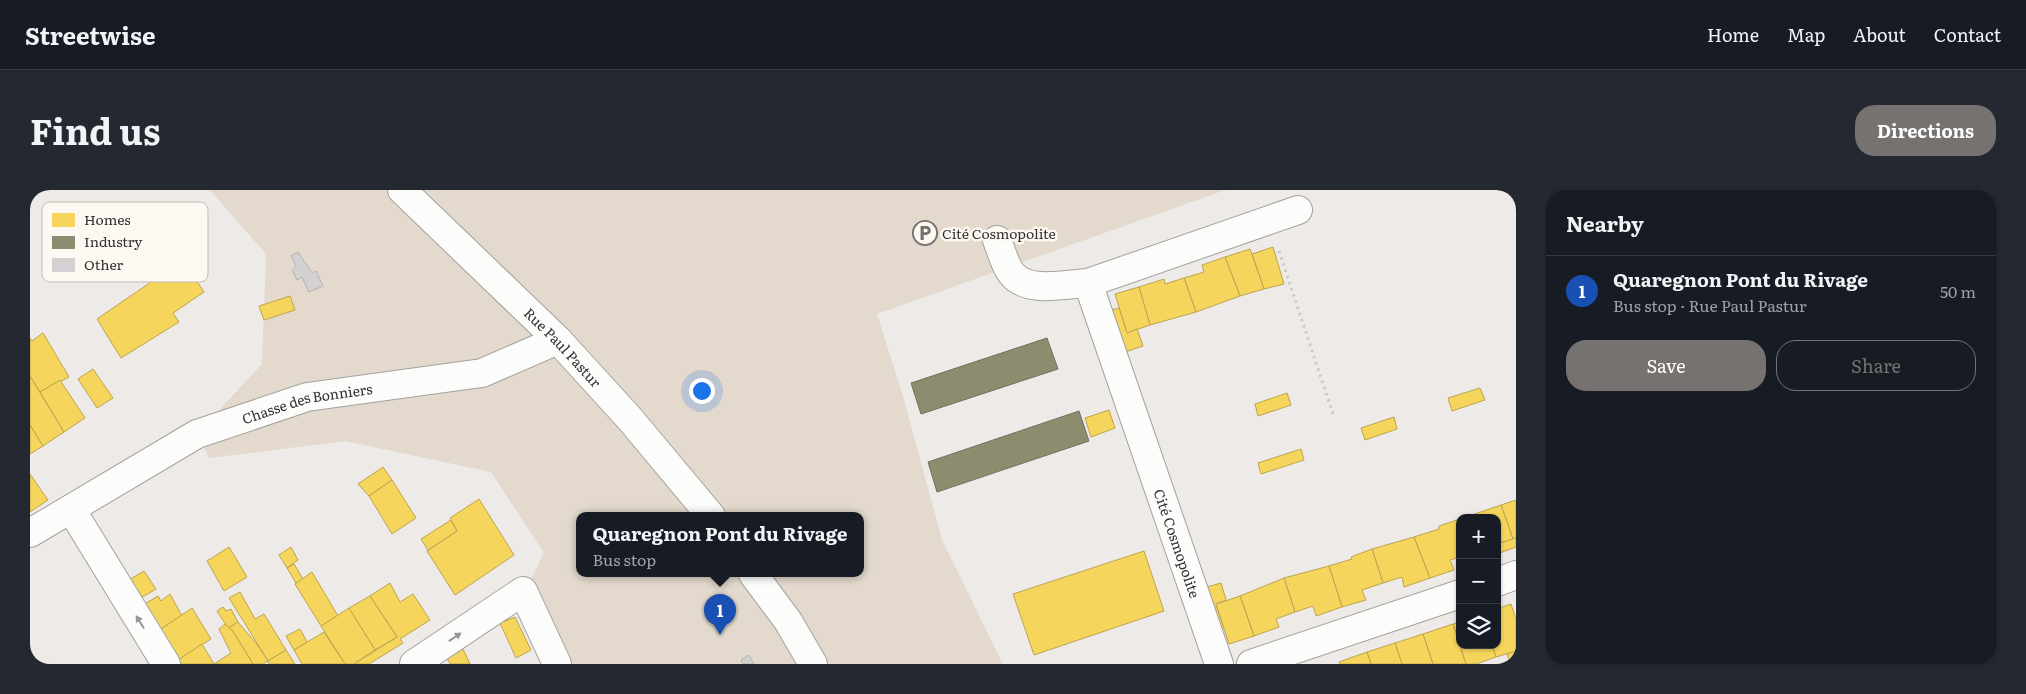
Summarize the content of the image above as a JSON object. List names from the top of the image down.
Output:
{
  "streets": {
    "street": ["Rue Paul Pastur", "Chasse des Bonniers", "Cité Cosmopolite"]
  },
  "crossings": [
    ["Rue Paul Pastur", "Chasse des Bonniers"]
  ],
  "places": {
    "parking": ["Cité Cosmopolite"]
  },
  "legend": ["Homes", "Industry", "Other"],
  "page": {
    "header": "Streetwise",
    "nav": [
      "Home",
      "Map",
      "About",
      "Contact"
    ],
    "title": "Find us",
    "buttons": [
      "Directions",
      ["Save", "Share"]
    ],
    "heading": "Nearby",
    "list": [
      {
        "mark": "1",
        "name": "Quaregnon Pont du Rivage",
        "note": "Bus stop · Rue Paul Pastur",
        "value": "50 m"
      }
    ],
    "popup": ["Quaregnon Pont du Rivage", "Bus stop"],
    "map_buttons": ["+", "−"],
    "pins": "1"
  }
}
